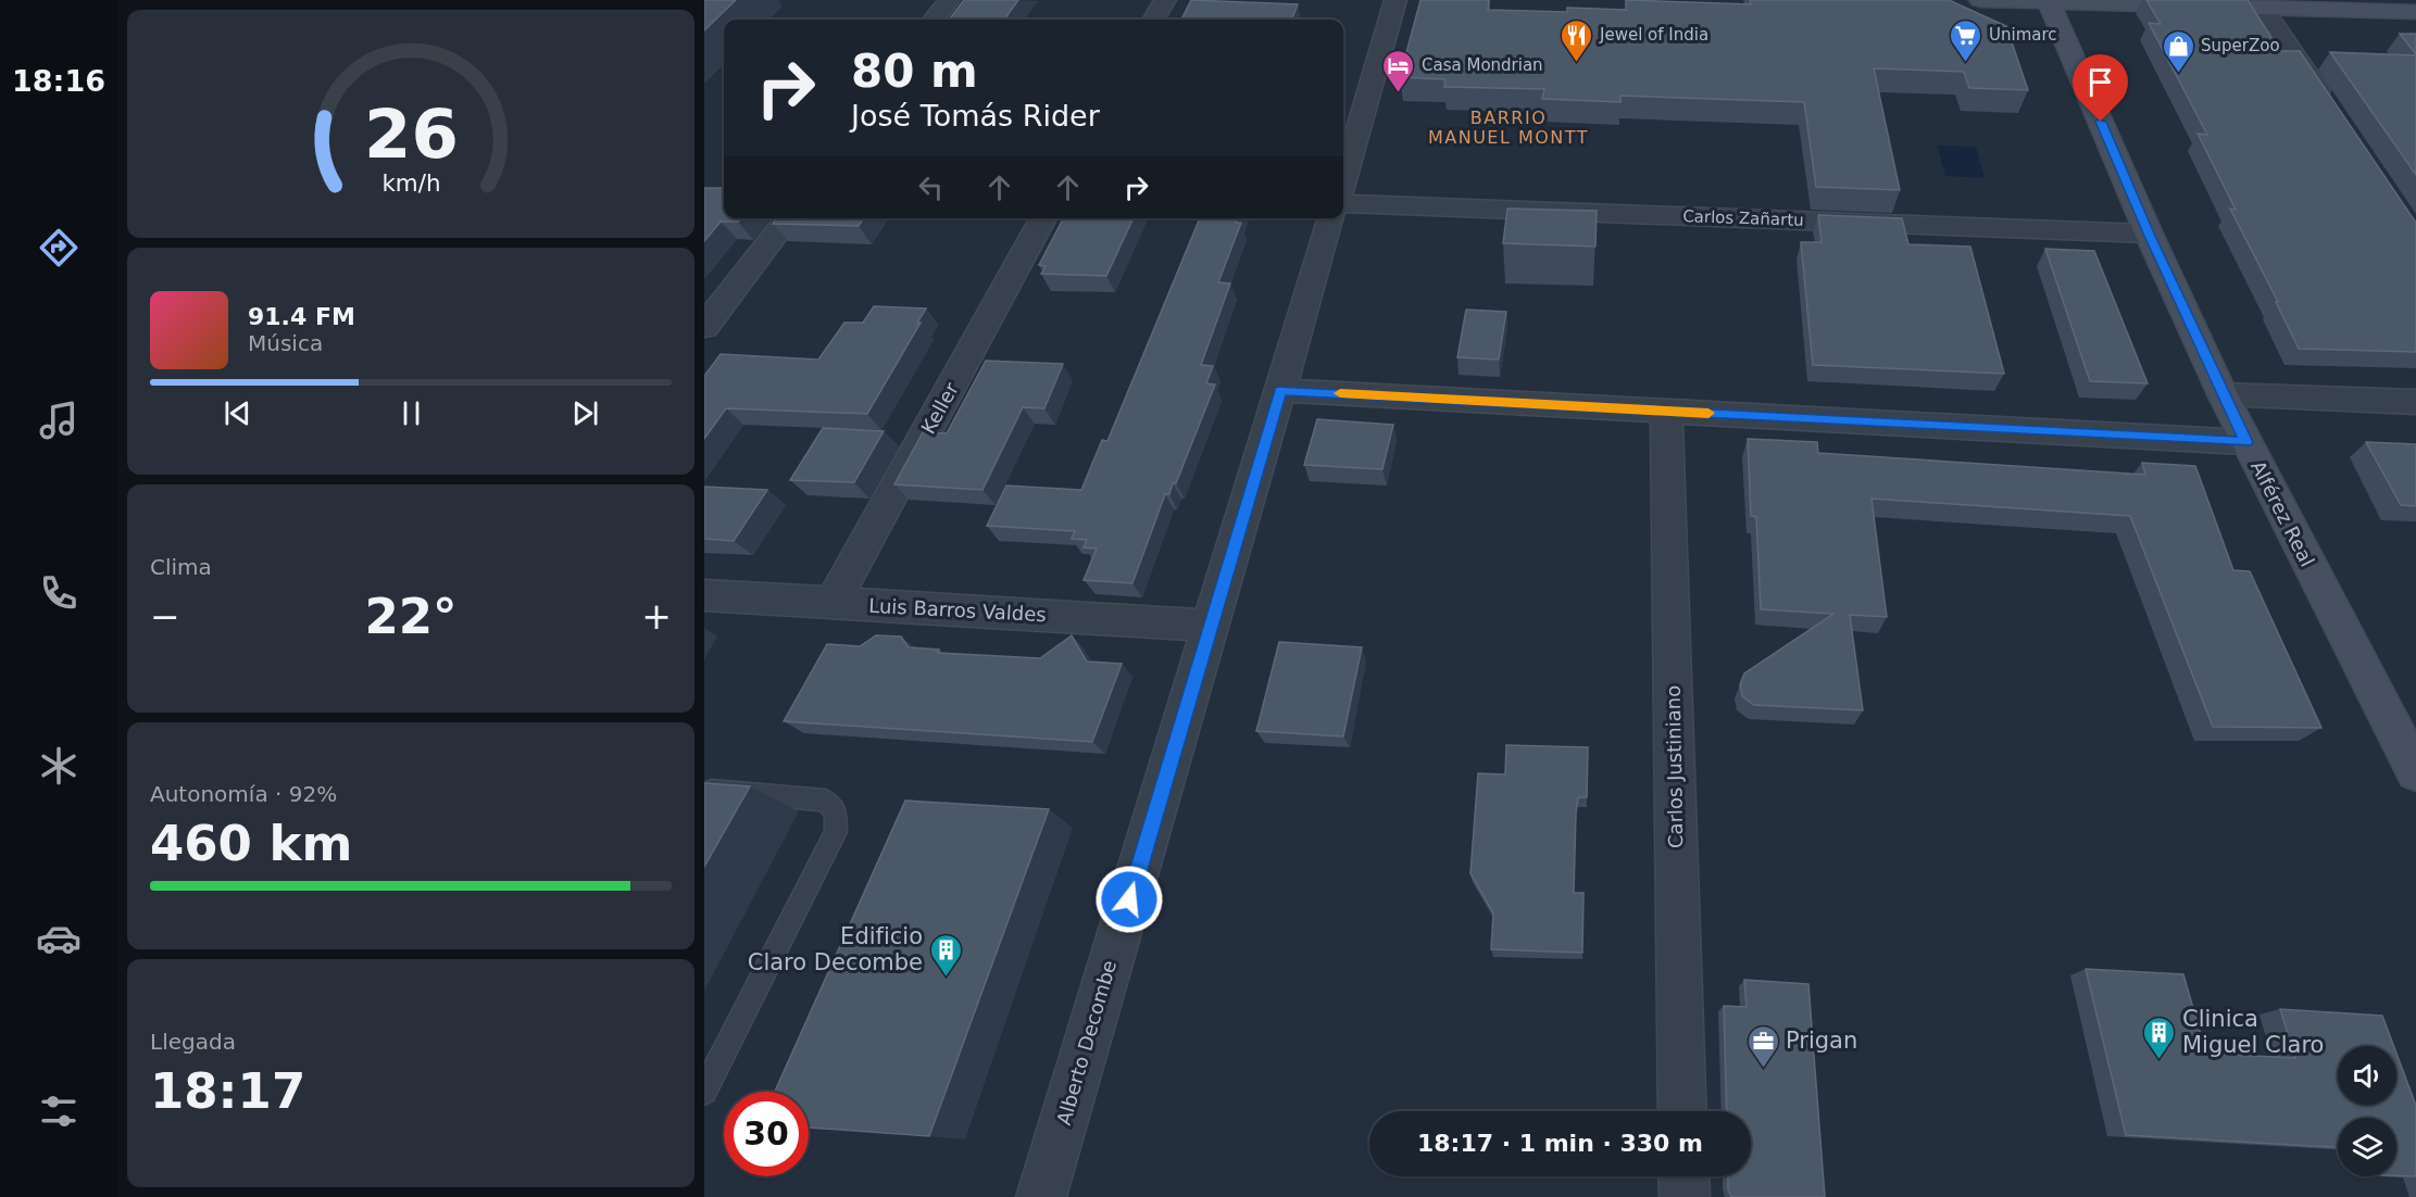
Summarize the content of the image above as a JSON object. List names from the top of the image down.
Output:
{
  "streets": {
    "main road": ["Alférez Real"],
    "street": [
      "Carlos Zañartu",
      "Keller",
      "Luis Barros Valdes",
      "Carlos Justiniano",
      "Alberto Decombe"
    ]
  },
  "crossings": [
    ["Carlos Zañartu", "Alférez Real"],
    ["Keller", "Luis Barros Valdes"],
    ["Luis Barros Valdes", "Alberto Decombe"]
  ],
  "districts": ["BARRIO MANUEL MONTT"],
  "places": {
    "restaurant": ["Jewel of India"],
    "supermarket": ["Unimarc"],
    "shop": ["SuperZoo"],
    "hotel": ["Casa Mondrian"],
    "building": ["Edificio Claro Decombe", "Clinica Miguel Claro"],
    "office": ["Prigan"]
  },
  "page": {
    "tabs": "18:16",
    "turn": ["80 m", "José Tomás Rider"],
    "song": ["91.4 FM", "Música"],
    "tile": [
      "Clima",
      ["Autonomía · 92%", "460 km"],
      ["Llegada", "18:17"]
    ],
    "heat": ["−", "22°", "+"],
    "limit": "30",
    "trip": "18:17 · 1 min · 330 m",
    "gauge": ["26", "km/h"]
  }
}
